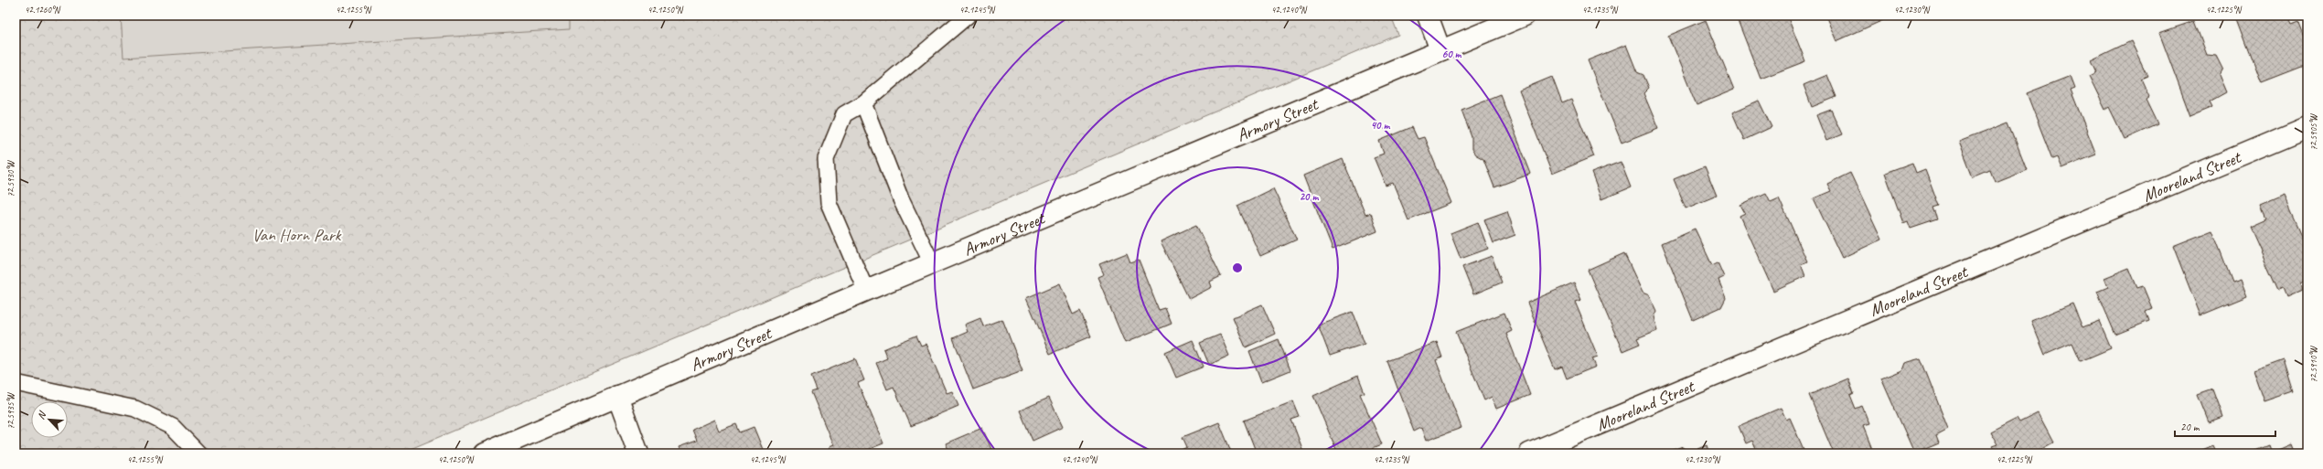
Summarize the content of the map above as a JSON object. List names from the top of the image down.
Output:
{
  "streets": {
    "main road": ["Armory Street", "Mooreland Street"]
  },
  "parks": ["Van Horn Park"],
  "scale_bar": "20 m",
  "north": "top left",
  "coordinates": [
    "42.1260°N",
    "42.1255°N",
    "42.1250°N",
    "42.1245°N",
    "42.1240°N",
    "42.1235°N",
    "42.1230°N",
    "42.1225°N",
    "72.5905°W",
    "72.5930°W",
    "72.5910°W",
    "72.5935°W"
  ],
  "rings": ["60 m", "40 m", "20 m"]
}
